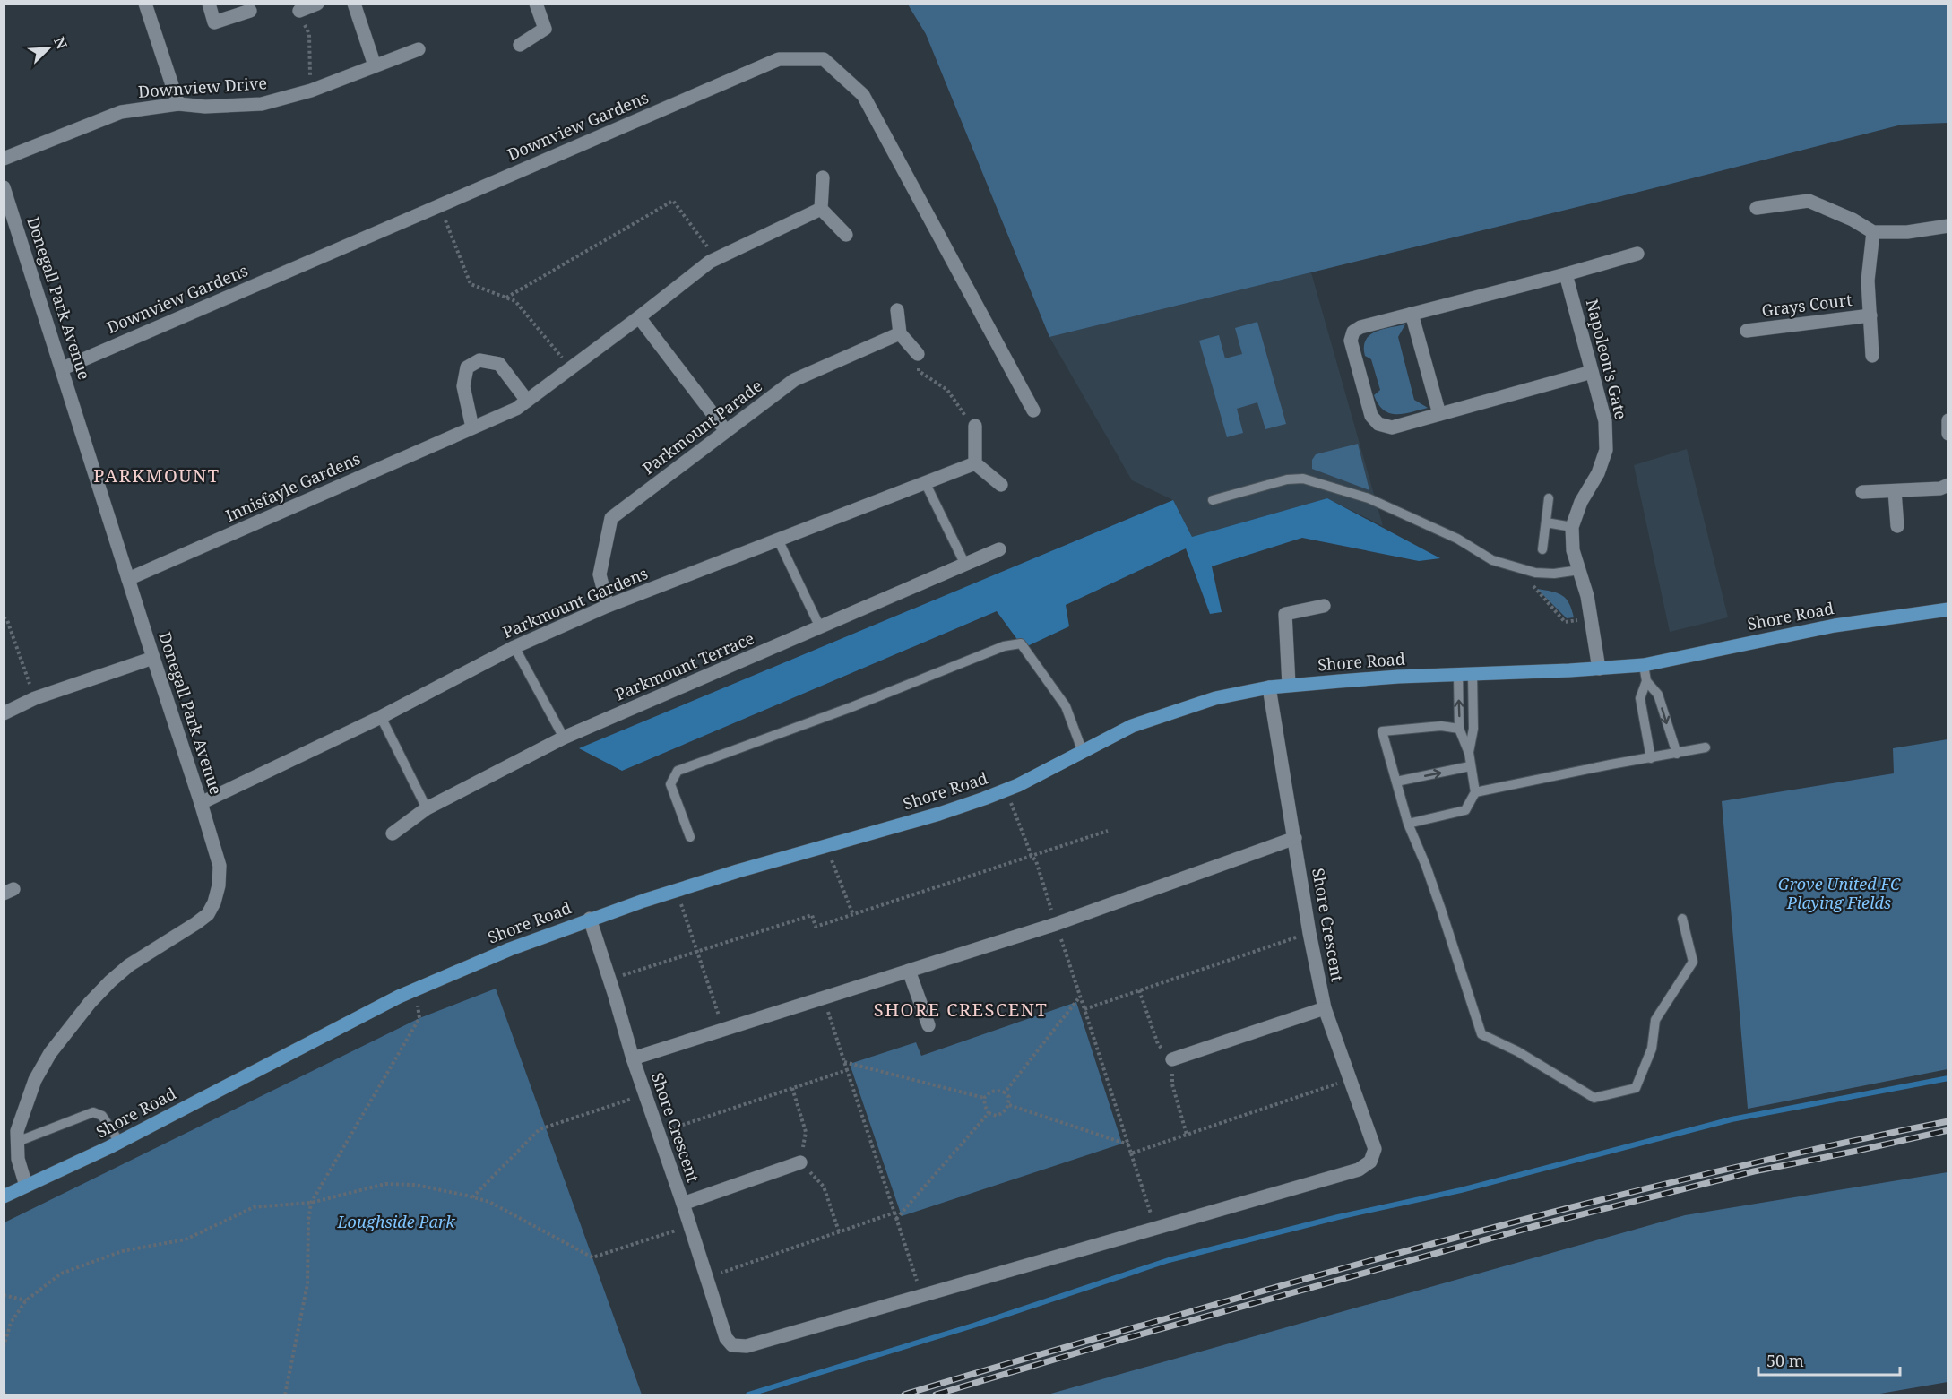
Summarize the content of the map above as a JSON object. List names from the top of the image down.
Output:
{
  "streets": {
    "main road": ["Shore Road"],
    "street": [
      "Downview Drive",
      "Downview Gardens",
      "Donegall Park Avenue",
      "Grays Court",
      "Napoleon's Gate",
      "Parkmount Parade",
      "Innisfayle Gardens",
      "Parkmount Gardens",
      "Parkmount Terrace",
      "Shore Crescent"
    ]
  },
  "crossings": [
    ["Downview Gardens", "Donegall Park Avenue"],
    ["Donegall Park Avenue", "Innisfayle Gardens"],
    ["Donegall Park Avenue", "Parkmount Gardens"],
    ["Donegall Park Avenue", "Shore Road"],
    ["Napoleon's Gate", "Shore Road"],
    ["Parkmount Parade", "Parkmount Gardens"],
    ["Shore Road", "Shore Crescent"]
  ],
  "districts": ["PARKMOUNT", "SHORE CRESCENT"],
  "parks": ["Grove United FC Playing Fields", "Loughside Park"],
  "scale_bar": "50 m",
  "north": "top right"
}
